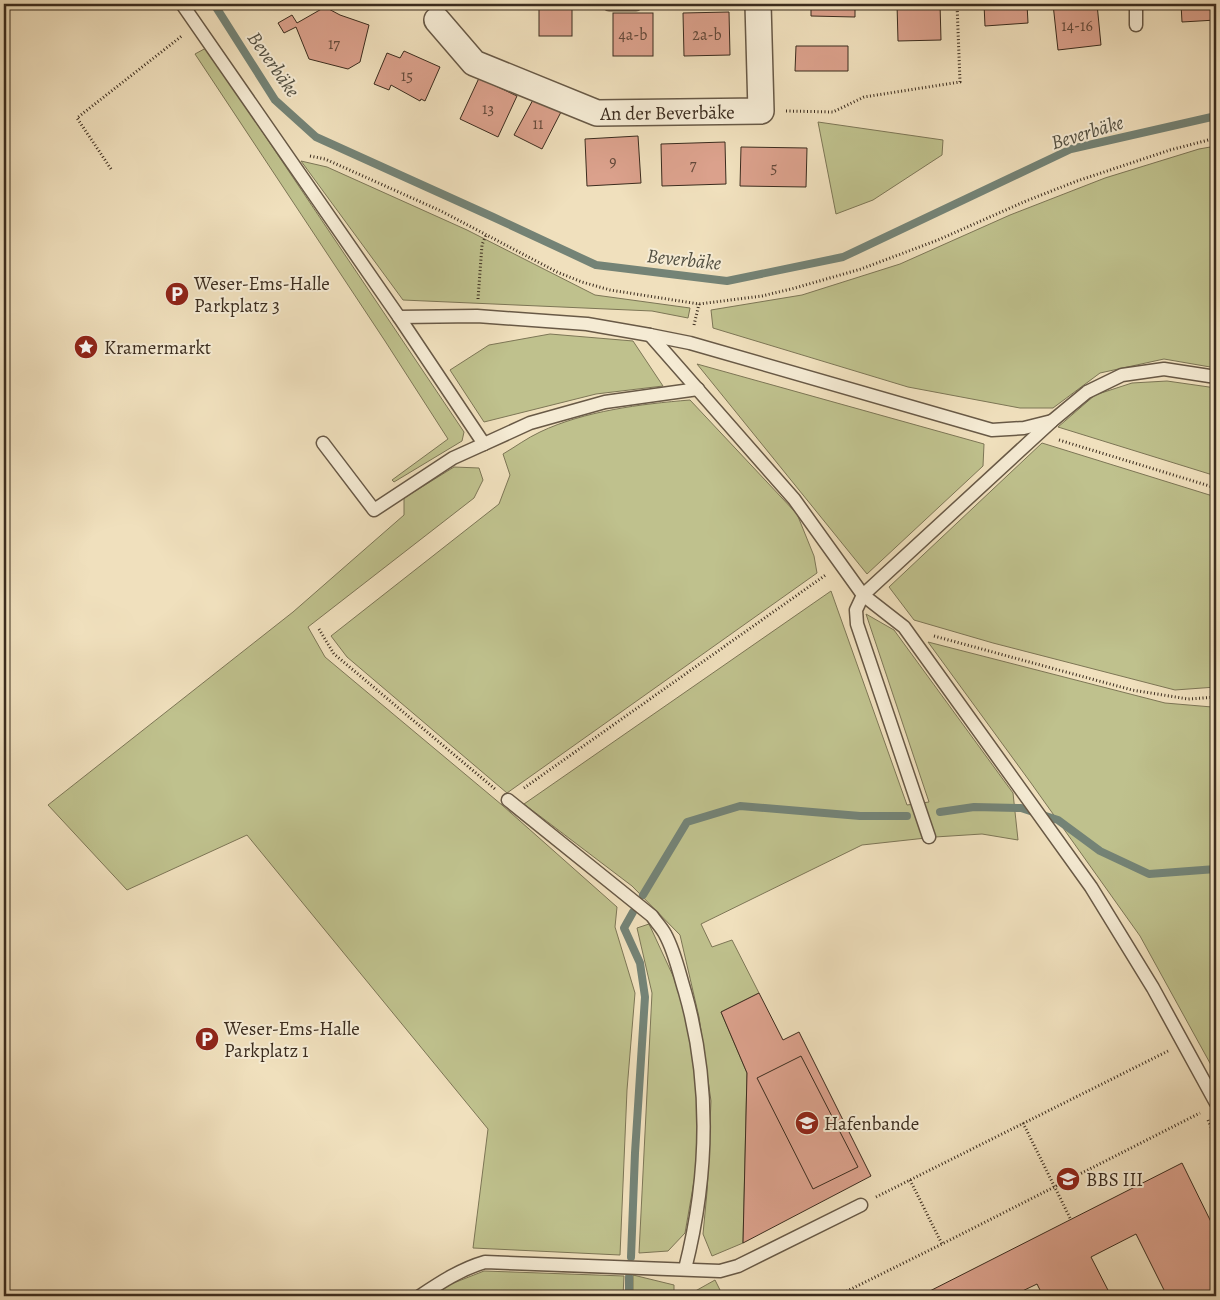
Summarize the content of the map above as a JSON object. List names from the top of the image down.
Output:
{
  "streets": {
    "street": ["An der Beverbäke"]
  },
  "water": ["Beverbäke"],
  "places": {
    "parking": ["Weser-Ems-Halle Parkplatz 3", "Weser-Ems-Halle Parkplatz 1"],
    "place": ["Kramermarkt"],
    "school or university": ["Hafenbande", "BBS III"]
  },
  "house_numbers": [
    "14-16",
    "4a-b",
    "2a-b",
    "17",
    "15",
    "13",
    "11",
    "9",
    "7",
    "5"
  ]
}
